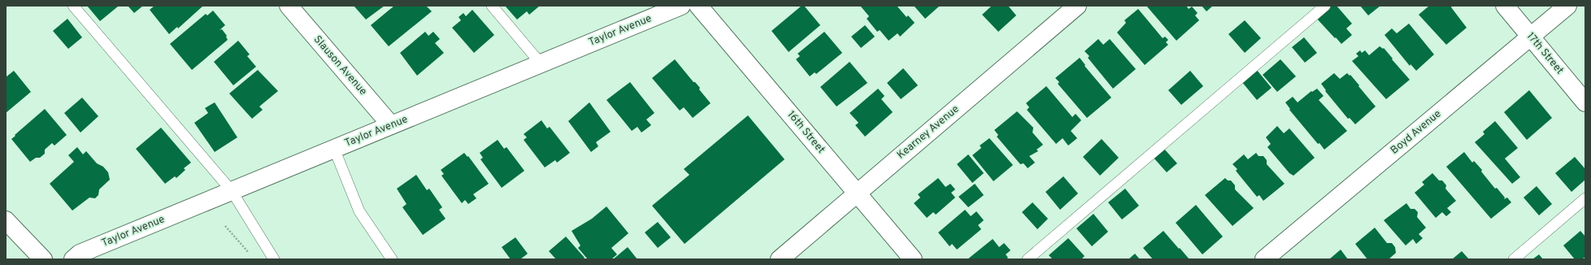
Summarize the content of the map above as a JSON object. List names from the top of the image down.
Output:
{
  "streets": {
    "street": [
      "Taylor Avenue",
      "17th Street",
      "Slauson Avenue",
      "16th Street",
      "Kearney Avenue",
      "Boyd Avenue"
    ]
  },
  "crossings": [
    ["Taylor Avenue", "Slauson Avenue"],
    ["17th Street", "Boyd Avenue"],
    ["16th Street", "Kearney Avenue"]
  ]
}
